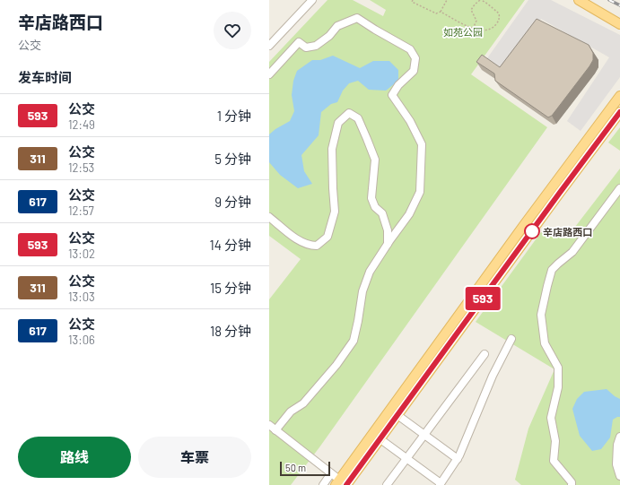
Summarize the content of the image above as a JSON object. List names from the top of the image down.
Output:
{
  "parks": ["如苑公园"],
  "places": ["辛店路西口"],
  "lines": ["bus line 593"],
  "scale_bar": "50 m",
  "page": {
    "heading": [
      ["辛店路西口", "公交"],
      "发车时间"
    ],
    "on_map": "593",
    "list": [
      {
        "mark": "593",
        "name": "公交",
        "note": "12:49",
        "value": "1 分钟"
      },
      {
        "mark": "311",
        "name": "公交",
        "note": "12:53",
        "value": "5 分钟"
      },
      {
        "mark": "617",
        "name": "公交",
        "note": "12:57",
        "value": "9 分钟"
      },
      {
        "mark": "593",
        "name": "公交",
        "note": "13:02",
        "value": "14 分钟"
      },
      {
        "mark": "311",
        "name": "公交",
        "note": "13:03",
        "value": "15 分钟"
      },
      {
        "mark": "617",
        "name": "公交",
        "note": "13:06",
        "value": "18 分钟"
      }
    ],
    "buttons": ["路线", "车票"],
    "scale": "50 m"
  }
}
